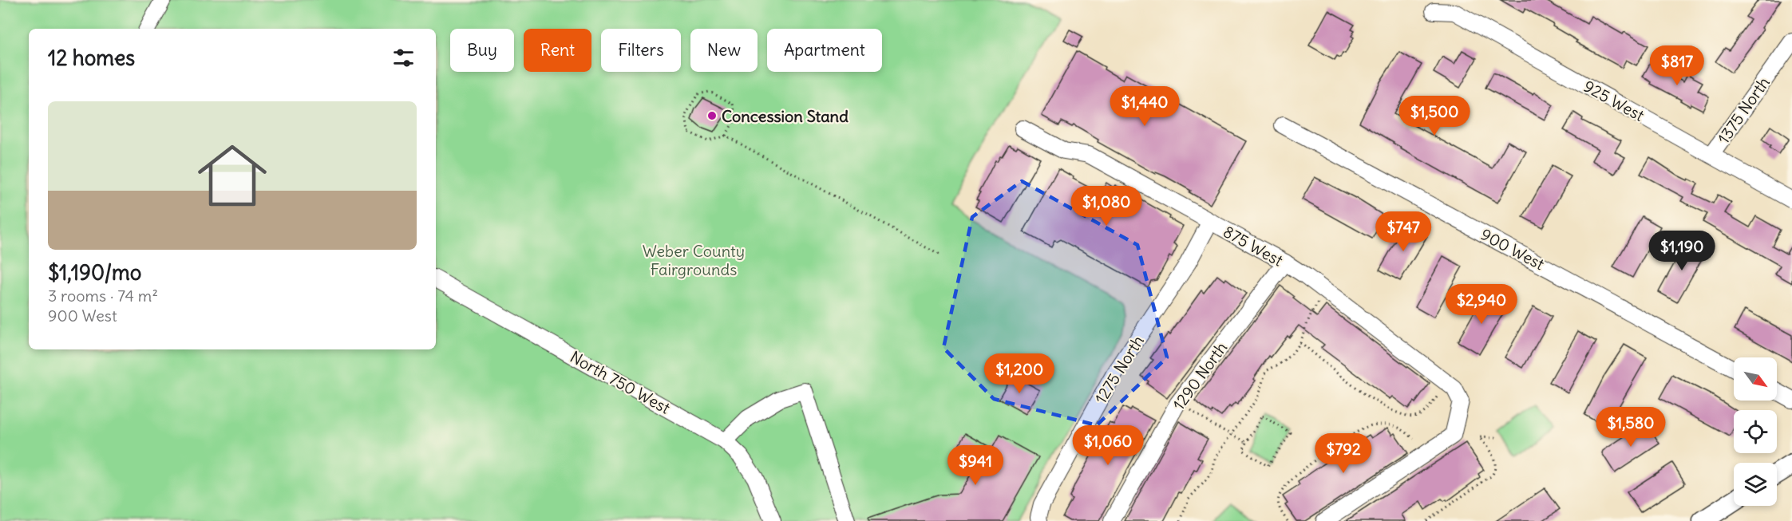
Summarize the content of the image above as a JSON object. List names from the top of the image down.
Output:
{
  "streets": {
    "street": [
      "925 West",
      "1375 North",
      "875 West",
      "900 West",
      "1275 North",
      "1290 North",
      "North 750 West"
    ]
  },
  "crossings": [
    ["925 West", "1375 North"],
    ["875 West", "1275 North"],
    ["875 West", "1290 North"]
  ],
  "parks": ["Weber County Fairgrounds"],
  "places": ["Concession Stand"],
  "north": "bottom right",
  "page": {
    "chip": [
      "Buy",
      "Rent",
      "Filters",
      "New",
      "Apartment"
    ],
    "heading": "12 homes",
    "price": [
      "$817",
      "$1,440",
      "$1,500",
      "$1,080",
      "$747",
      "$1,190",
      "$2,940",
      "$1,200",
      "$1,580",
      "$1,060",
      "$792",
      "$941"
    ],
    "list": [
      {
        "name": "$1,190/mo",
        "note": "3 rooms · 74 m² · 900 West"
      }
    ]
  }
}
